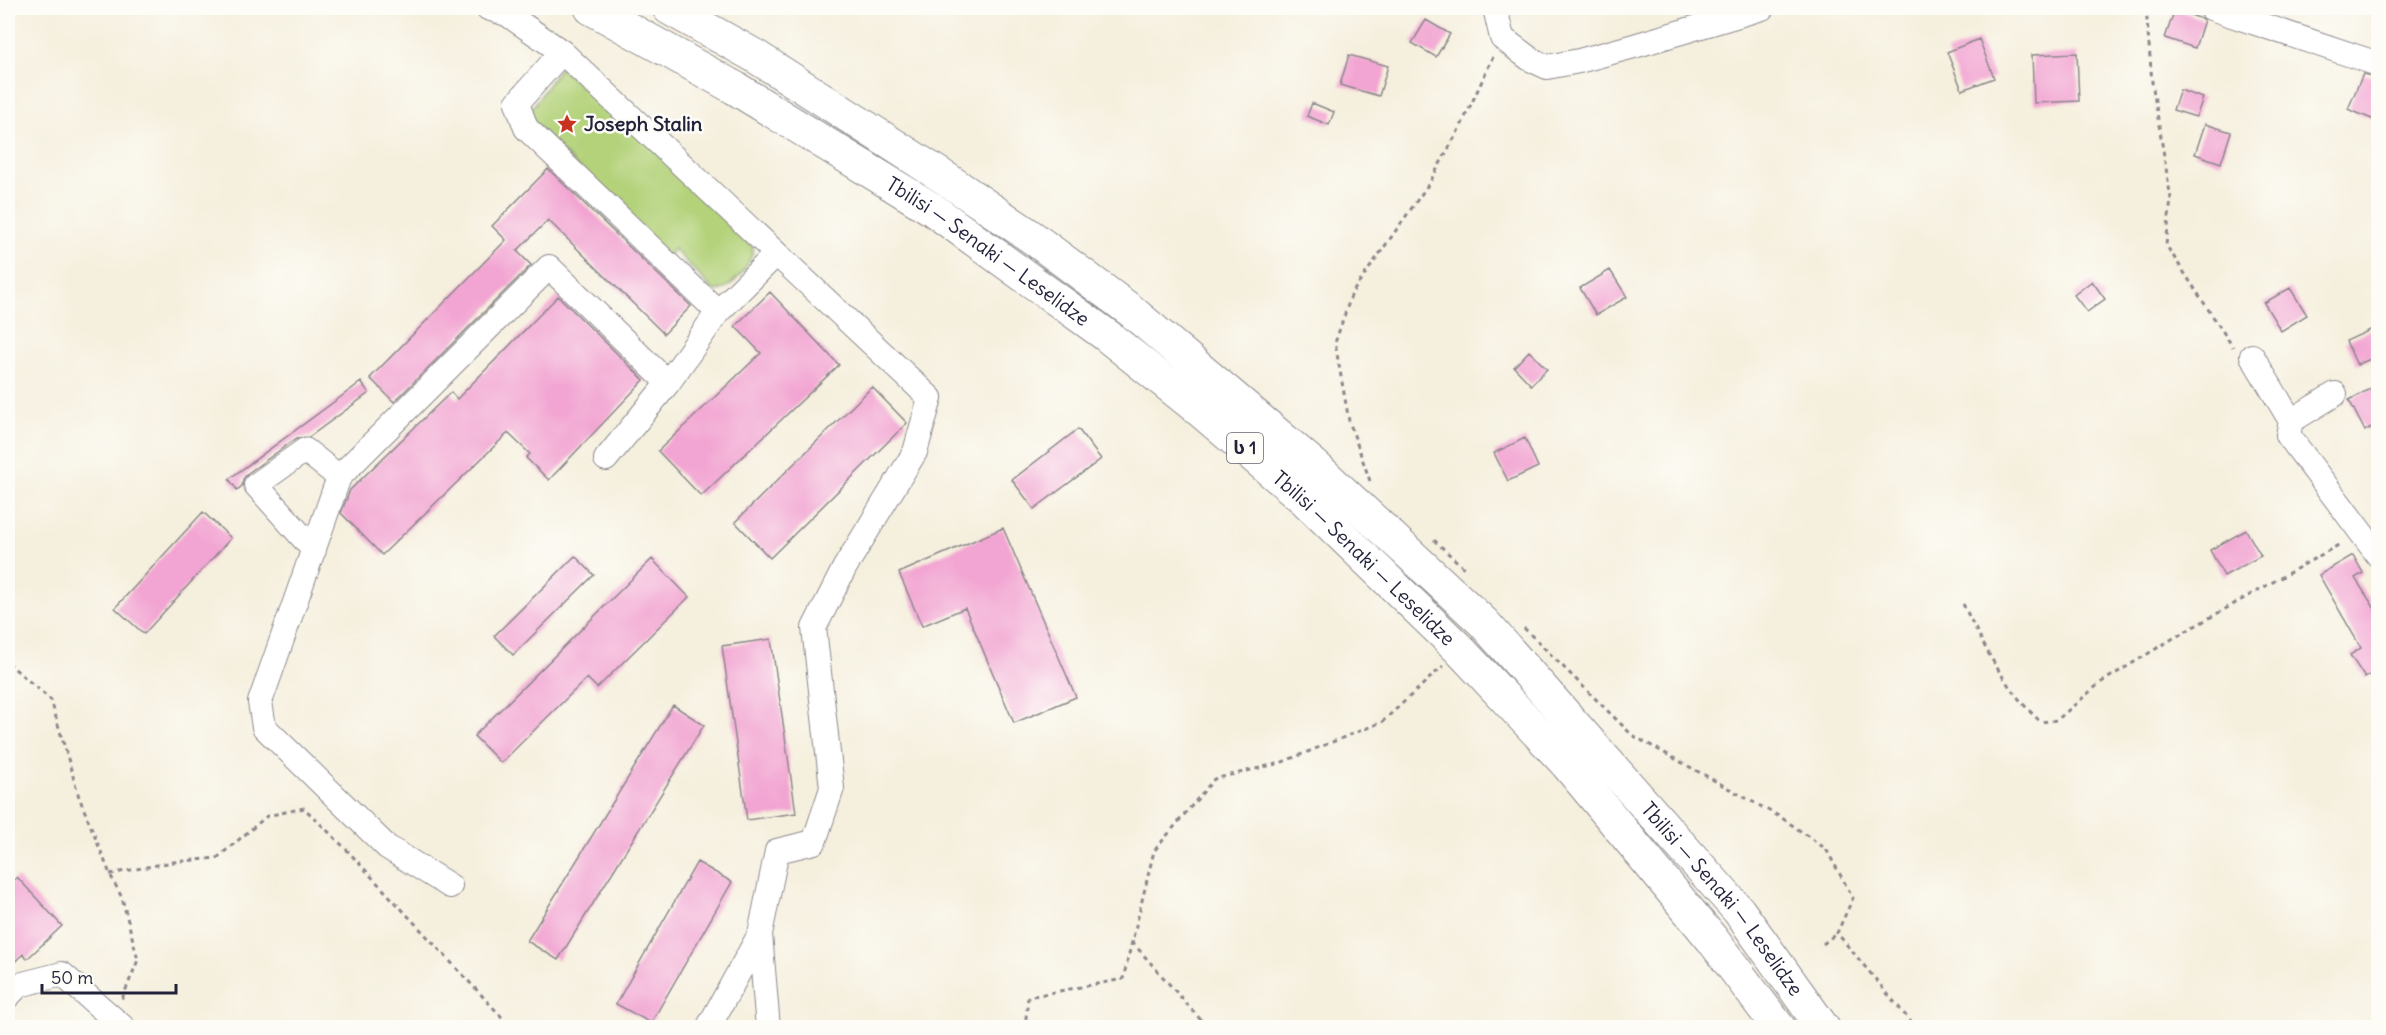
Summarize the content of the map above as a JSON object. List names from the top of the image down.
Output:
{
  "streets": {
    "highway": ["Tbilisi — Senaki — Leselidze", "ს 1"]
  },
  "places": {
    "place": ["Joseph Stalin"]
  },
  "scale_bar": "50 m"
}
